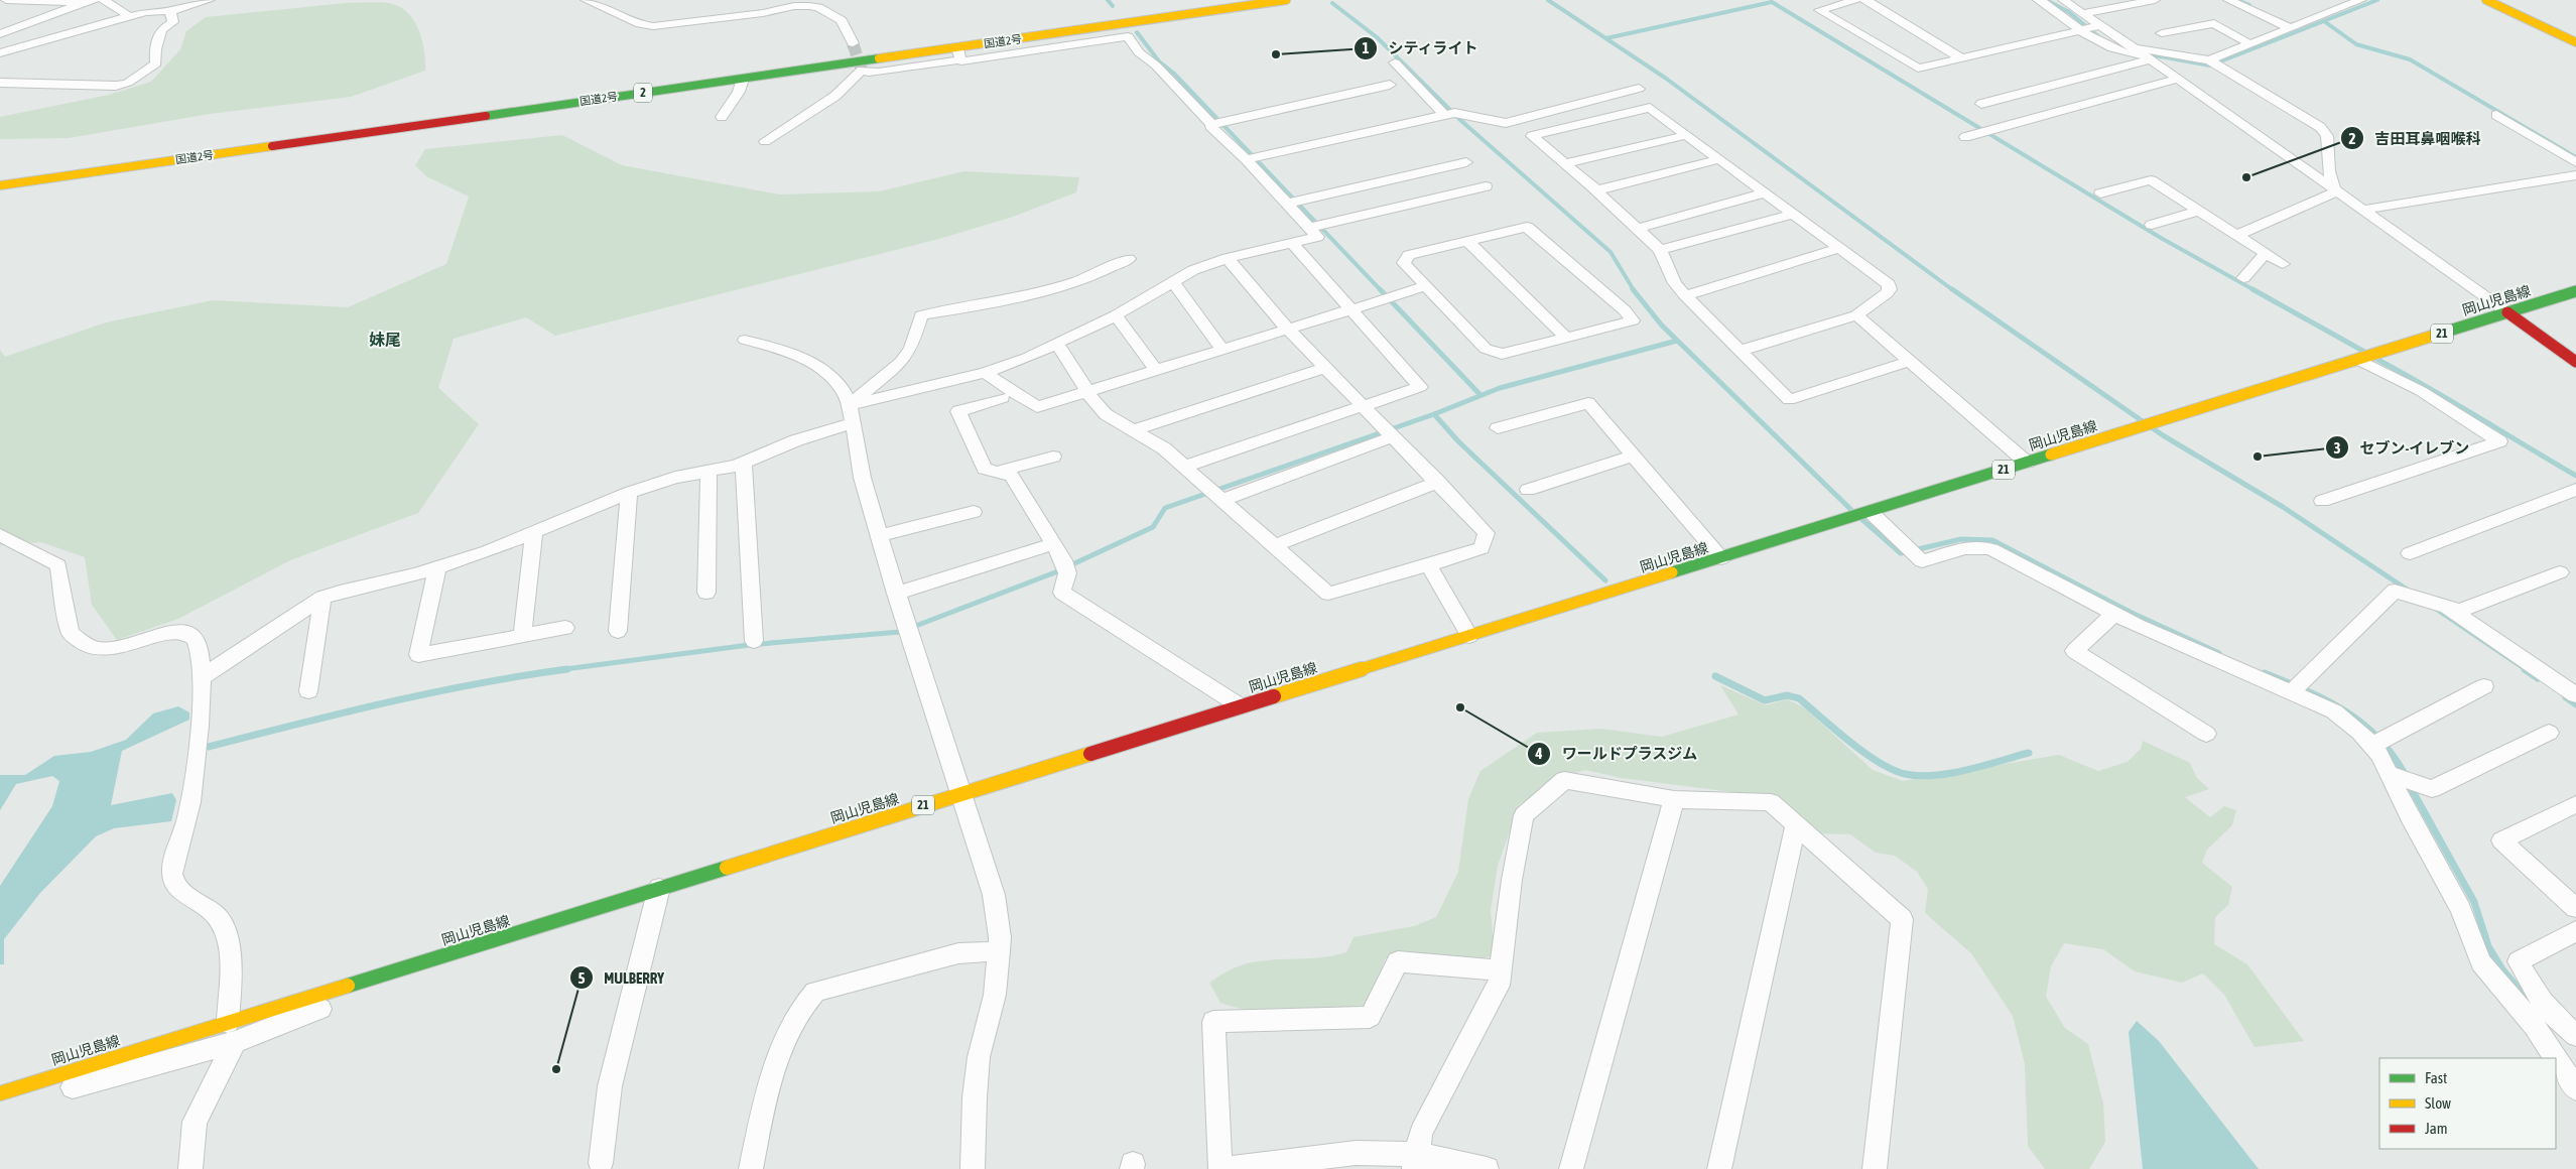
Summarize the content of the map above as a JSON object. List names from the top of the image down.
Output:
{
  "streets": {
    "main road": [
      "国道2号",
      "2",
      "岡山児島線",
      "21"
    ]
  },
  "districts": ["妹尾"],
  "places": [
    "シティライト",
    "吉田耳鼻咽喉科",
    "セブン-イレブン",
    "ワールドプラスジム",
    "MULBERRY"
  ],
  "legend": ["Fast", "Slow", "Jam"]
}
